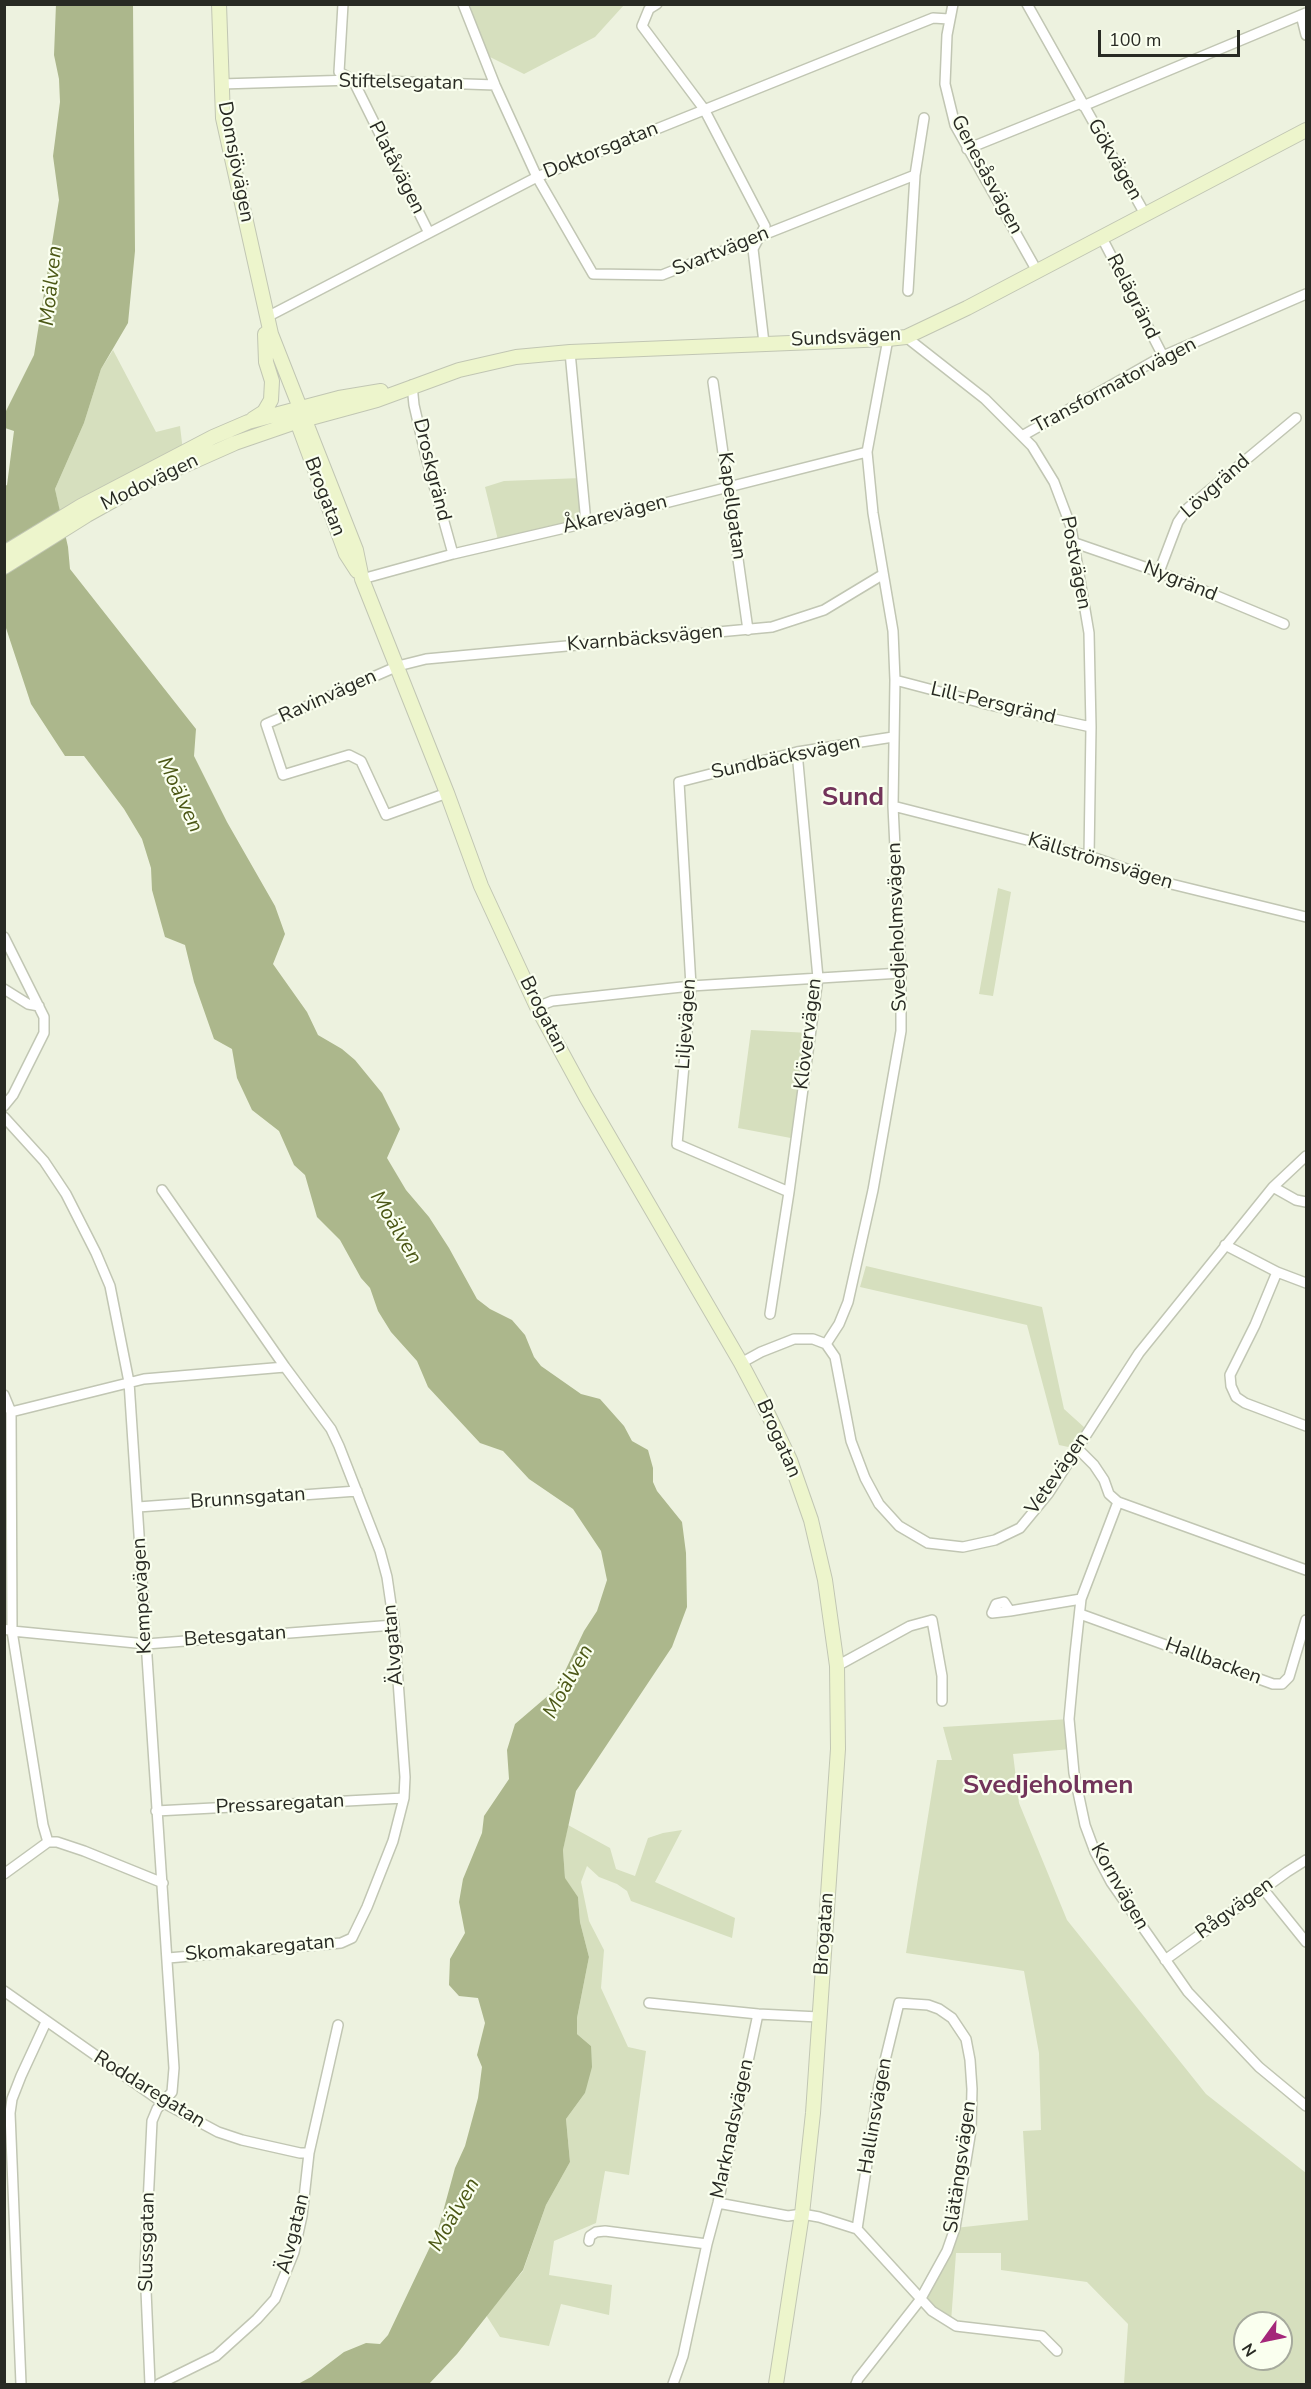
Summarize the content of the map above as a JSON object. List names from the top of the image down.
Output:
{
  "streets": {
    "main road": [
      "Domsjövägen",
      "Sundsvägen",
      "Modovägen",
      "Brogatan"
    ],
    "street": [
      "Stiftelsegatan",
      "Doktorsgatan",
      "Gökvägen",
      "Platåvägen",
      "Genesåsvägen",
      "Svartvägen",
      "Relägränd",
      "Transformatorvägen",
      "Droskgränd",
      "Lövgränd",
      "Kapellgatan",
      "Åkarevägen",
      "Postvägen",
      "Nygränd",
      "Kvarnbäcksvägen",
      "Ravinvägen",
      "Lill-Persgränd",
      "Sundbäcksvägen",
      "Källströmsvägen",
      "Svedjeholmsvägen",
      "Liljevägen",
      "Klövervägen",
      "Vetevägen",
      "Brunnsgatan",
      "Kempevägen",
      "Betesgatan",
      "Älvgatan",
      "Hallbacken",
      "Pressaregatan",
      "Kornvägen",
      "Rågvägen",
      "Skomakaregatan",
      "Roddaregatan",
      "Hallinsvägen",
      "Marknadsvägen",
      "Slätängsvägen",
      "Slussgatan"
    ]
  },
  "crossings": [
    ["Stiftelsegatan", "Domsjövägen"],
    ["Stiftelsegatan", "Platåvägen"],
    ["Doktorsgatan", "Domsjövägen"],
    ["Doktorsgatan", "Platåvägen"],
    ["Doktorsgatan", "Genesåsvägen"],
    ["Doktorsgatan", "Svartvägen"],
    ["Gökvägen", "Sundsvägen"],
    ["Domsjövägen", "Sundsvägen"],
    ["Domsjövägen", "Modovägen"],
    ["Domsjövägen", "Brogatan"],
    ["Genesåsvägen", "Sundsvägen"],
    ["Relägränd", "Sundsvägen"],
    ["Relägränd", "Transformatorvägen"],
    ["Sundsvägen", "Droskgränd"],
    ["Sundsvägen", "Modovägen"],
    ["Sundsvägen", "Brogatan"],
    ["Sundsvägen", "Postvägen"],
    ["Sundsvägen", "Svedjeholmsvägen"],
    ["Transformatorvägen", "Postvägen"],
    ["Droskgränd", "Åkarevägen"],
    ["Modovägen", "Brogatan"],
    ["Lövgränd", "Nygränd"],
    ["Brogatan", "Åkarevägen"],
    ["Brogatan", "Kvarnbäcksvägen"],
    ["Brogatan", "Ravinvägen"],
    ["Kapellgatan", "Åkarevägen"],
    ["Kapellgatan", "Kvarnbäcksvägen"],
    ["Åkarevägen", "Svedjeholmsvägen"],
    ["Postvägen", "Nygränd"],
    ["Postvägen", "Lill-Persgränd"],
    ["Postvägen", "Källströmsvägen"],
    ["Kvarnbäcksvägen", "Ravinvägen"],
    ["Kvarnbäcksvägen", "Svedjeholmsvägen"],
    ["Lill-Persgränd", "Svedjeholmsvägen"],
    ["Sundbäcksvägen", "Svedjeholmsvägen"],
    ["Sundbäcksvägen", "Liljevägen"],
    ["Sundbäcksvägen", "Klövervägen"],
    ["Källströmsvägen", "Svedjeholmsvägen"],
    ["Svedjeholmsvägen", "Vetevägen"],
    ["Liljevägen", "Klövervägen"],
    ["Brunnsgatan", "Kempevägen"],
    ["Brunnsgatan", "Älvgatan"],
    ["Kempevägen", "Betesgatan"],
    ["Kempevägen", "Pressaregatan"],
    ["Kempevägen", "Skomakaregatan"],
    ["Kempevägen", "Roddaregatan"],
    ["Kempevägen", "Slussgatan"],
    ["Betesgatan", "Älvgatan"],
    ["Älvgatan", "Pressaregatan"],
    ["Älvgatan", "Skomakaregatan"],
    ["Älvgatan", "Roddaregatan"],
    ["Hallbacken", "Kornvägen"],
    ["Kornvägen", "Rågvägen"],
    ["Roddaregatan", "Slussgatan"],
    ["Hallinsvägen", "Slätängsvägen"]
  ],
  "districts": ["Sund", "Svedjeholmen"],
  "water": ["Moälven"],
  "scale_bar": "100 m",
  "north": "bottom left"
}
